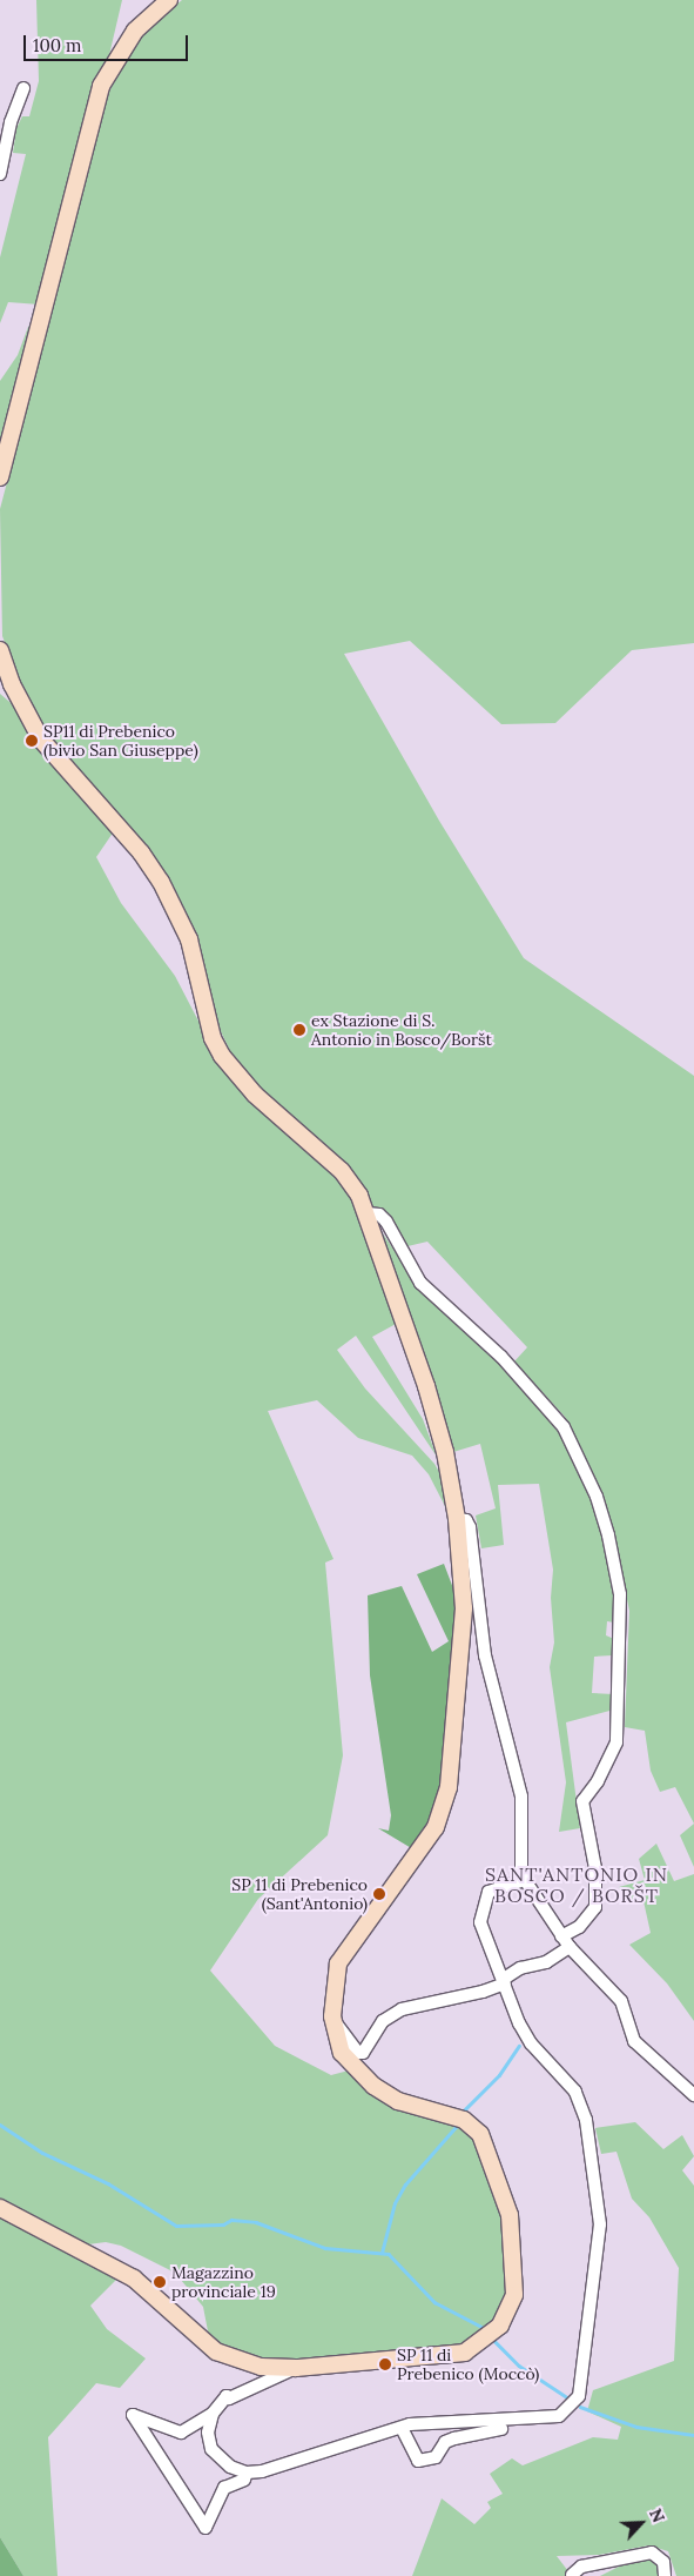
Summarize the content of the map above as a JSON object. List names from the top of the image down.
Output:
{
  "districts": ["SANT'ANTONIO IN BOSCO / BORŠT"],
  "places": [
    "SP11 di Prebenico (bivio San Giuseppe)",
    "ex Stazione di S. Antonio in Bosco/Boršt",
    "SP 11 di Prebenico (Sant'Antonio)",
    "Magazzino provinciale 19",
    "SP 11 di Prebenico (Moccò)"
  ],
  "scale_bar": "100 m",
  "north": "top right"
}
